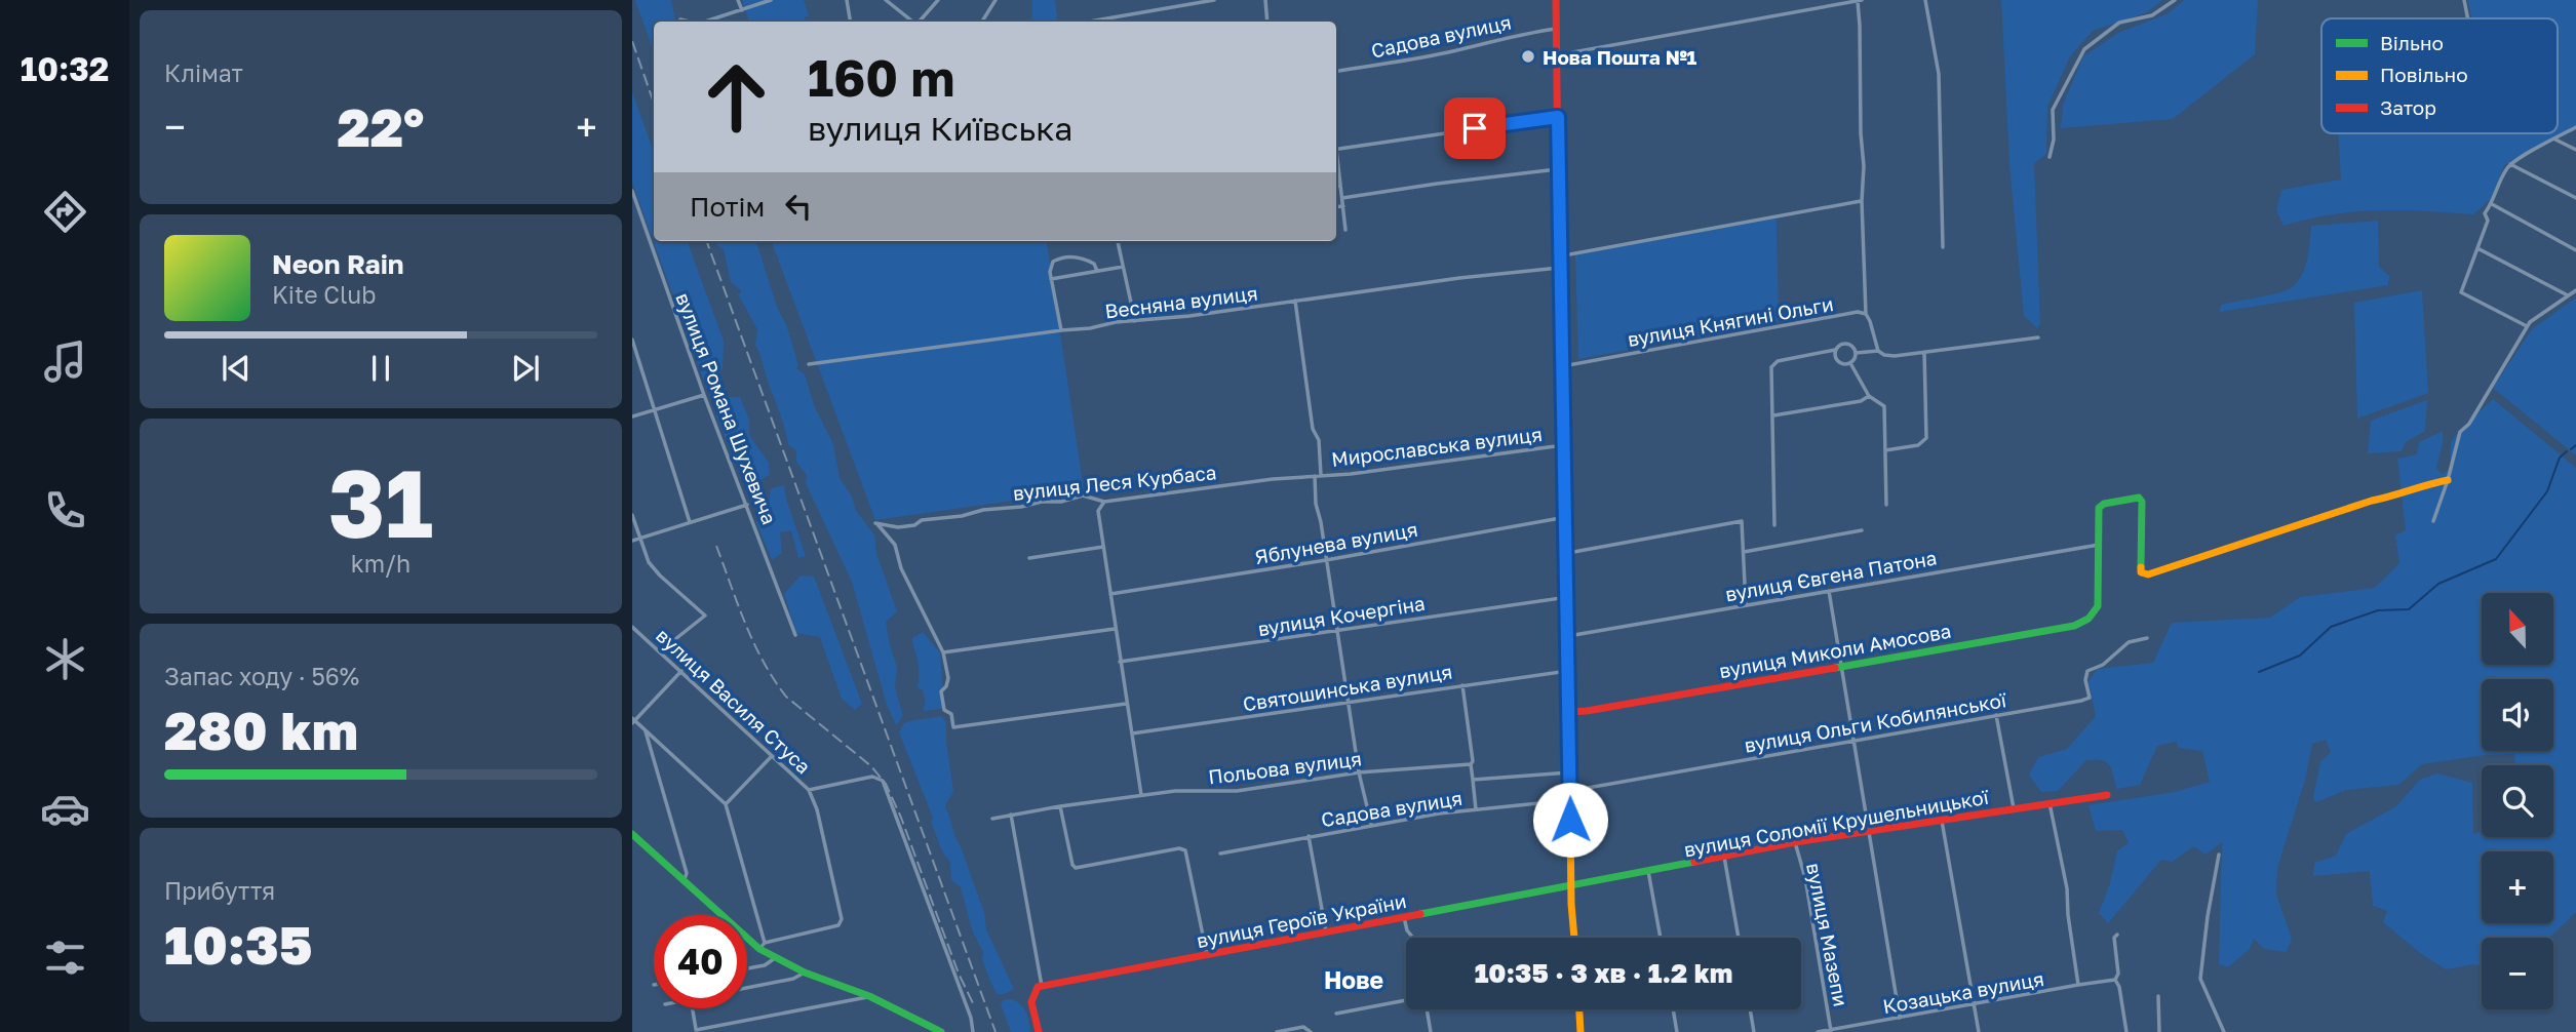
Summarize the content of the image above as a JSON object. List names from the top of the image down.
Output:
{
  "streets": {
    "street": [
      "Садова вулиця",
      "Весняна вулиця",
      "вулиця Княгині Ольги",
      "вулиця Романа Шухевича",
      "Мирославська вулиця",
      "вулиця Леся Курбаса",
      "Яблунева вулиця",
      "вулиця Євгена Патона",
      "вулиця Кочергіна",
      "вулиця Миколи Амосова",
      "Святошинська вулиця",
      "вулиця Василя Стуса",
      "вулиця Ольги Кобилянської",
      "Польова вулиця",
      "вулиця Соломії Крушельницької",
      "вулиця Героїв України",
      "вулиця Мазепи",
      "Козацька вулиця"
    ]
  },
  "crossings": [
    ["Мирославська вулиця", "вулиця Леся Курбаса"],
    ["вулиця Євгена Патона", "вулиця Миколи Амосова"],
    ["вулиця Соломії Крушельницької", "вулиця Героїв України"],
    ["вулиця Соломії Крушельницької", "вулиця Мазепи"],
    ["вулиця Мазепи", "Козацька вулиця"]
  ],
  "districts": ["Нове"],
  "places": ["Нова Пошта №1"],
  "legend": ["Вільно", "Повільно", "Затор"],
  "north": "top",
  "page": {
    "tabs": "10:32",
    "tile": [
      "Клімат",
      ["31", "km/h"],
      ["Запас ходу · 56%", "280 km"],
      ["Прибуття", "10:35"]
    ],
    "turn": ["160 m", "вулиця Київська"],
    "heat": ["−", "22°", "+"],
    "then": "Потім",
    "song": ["Neon Rain", "Kite Club"],
    "map_buttons": ["+", "−"],
    "limit": "40",
    "trip": "10:35 · 3 хв · 1.2 km"
  }
}
